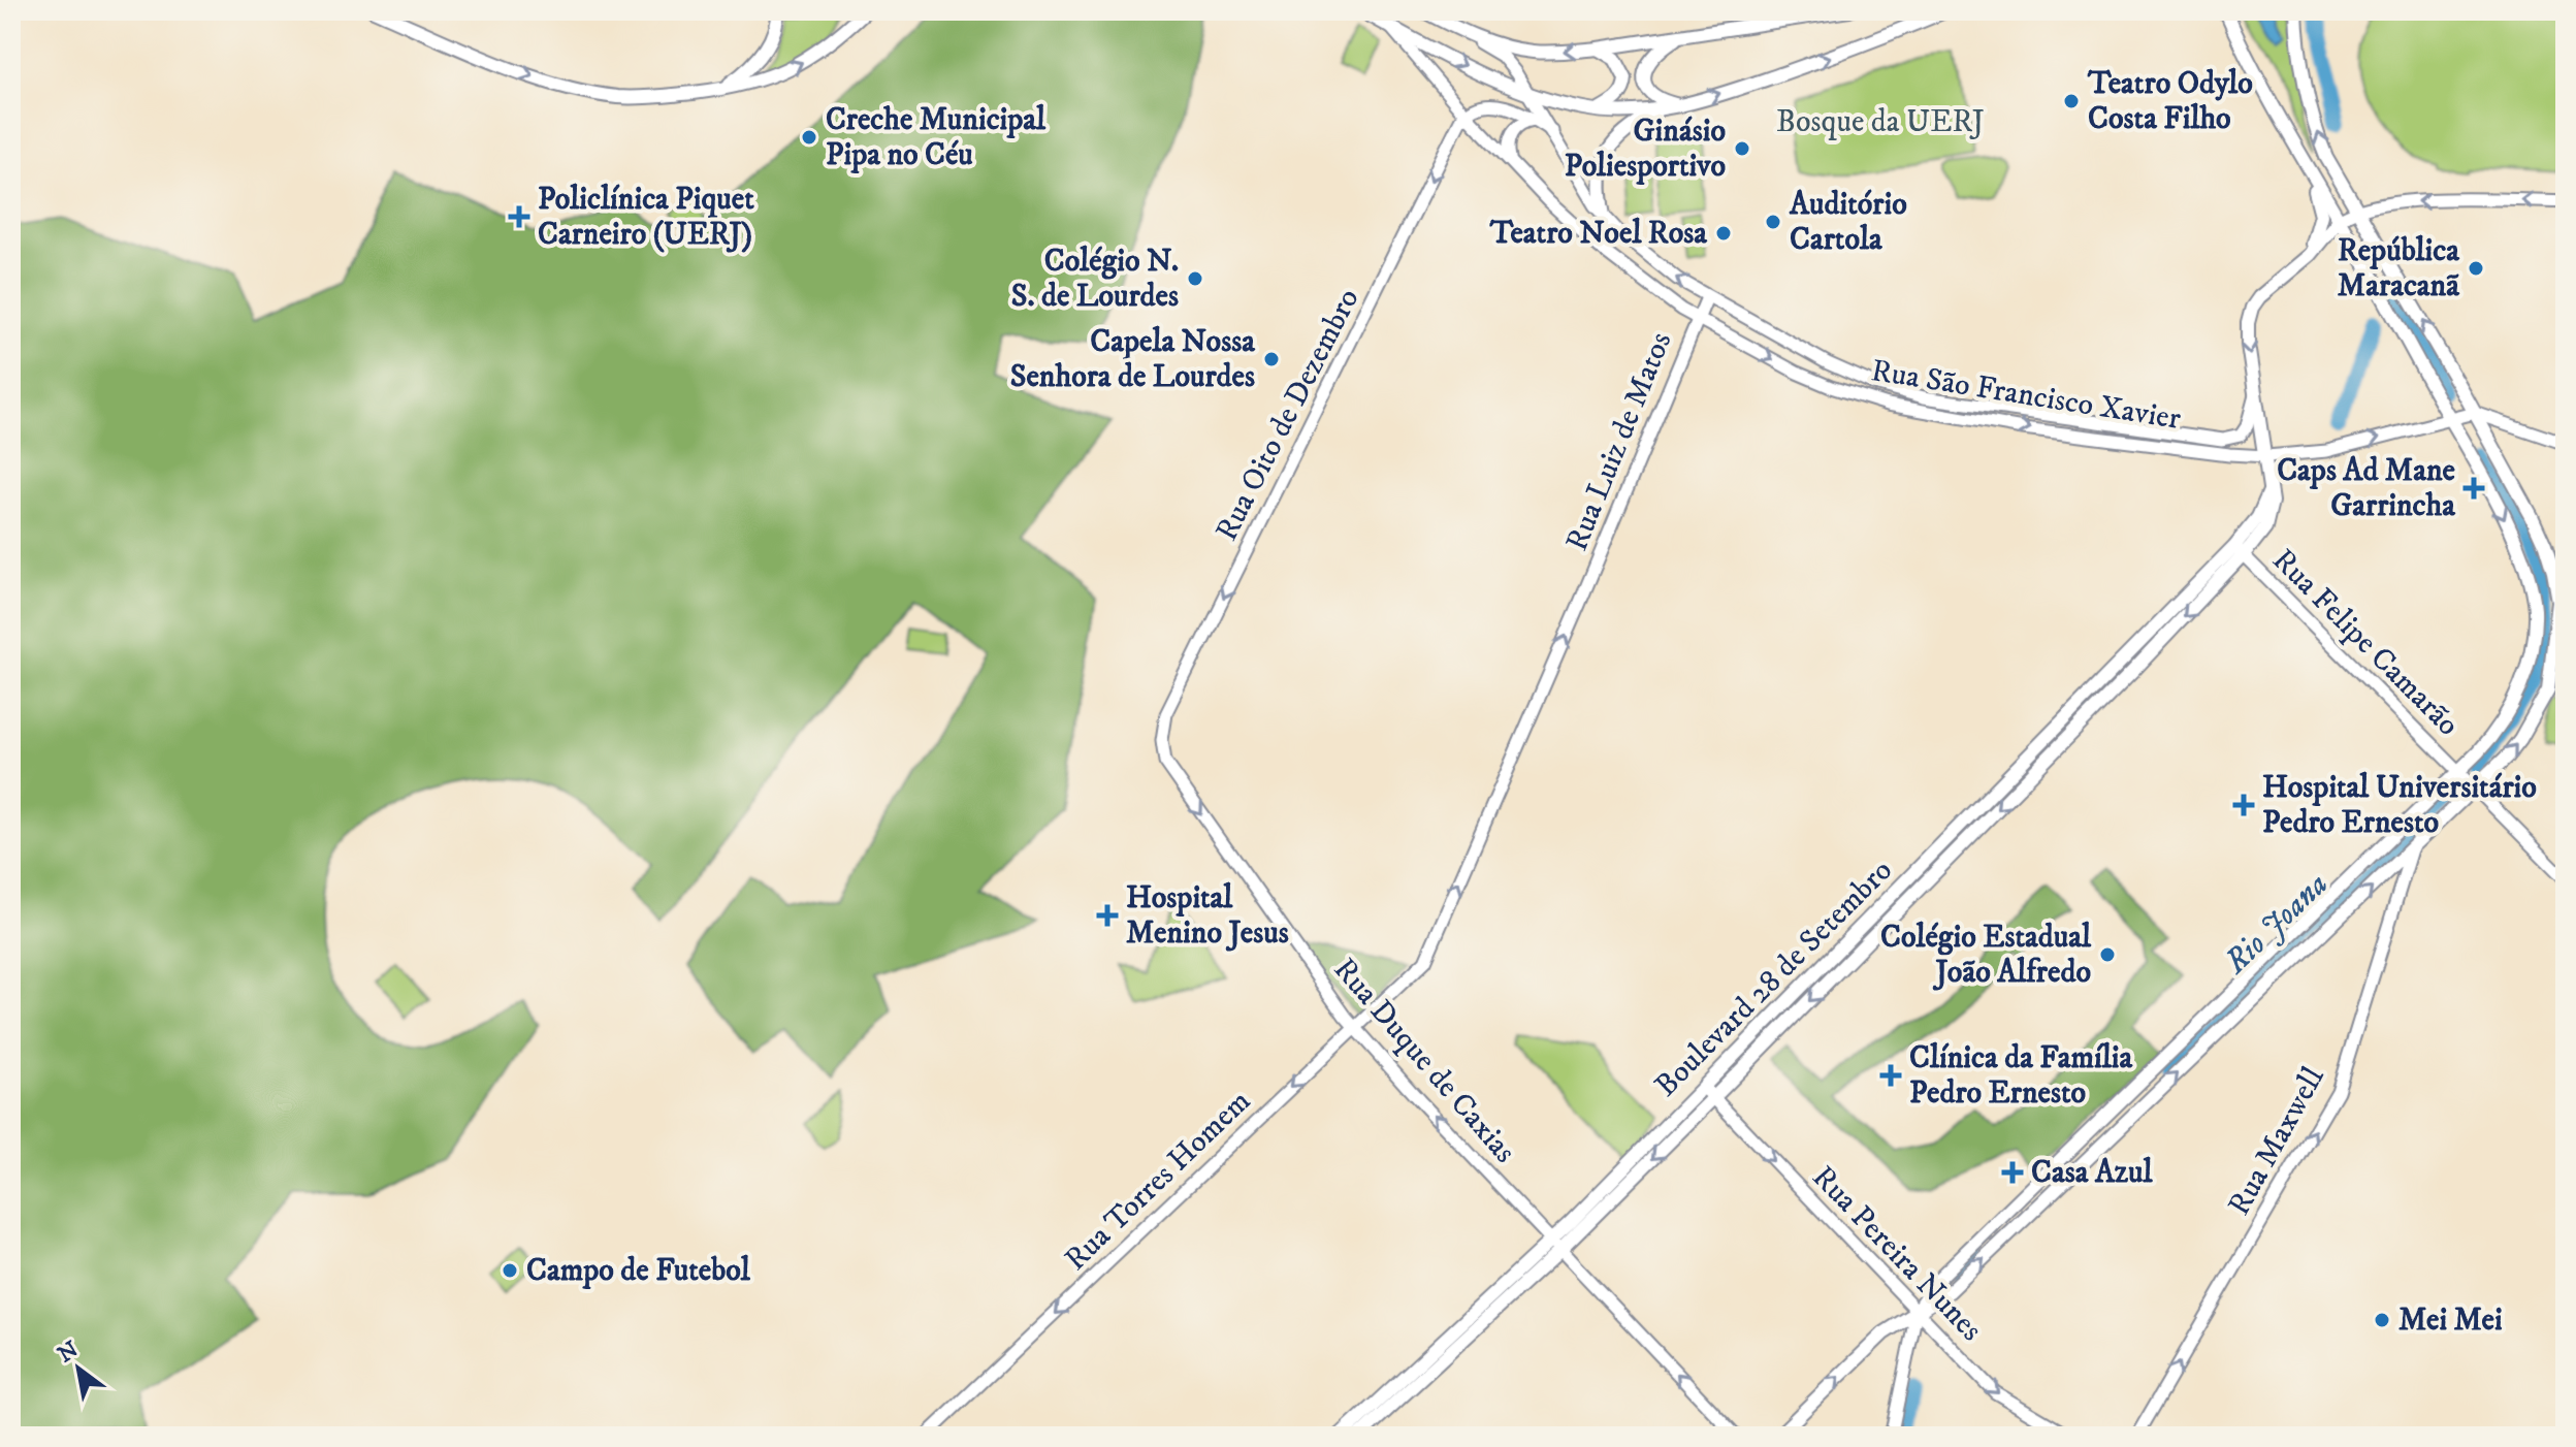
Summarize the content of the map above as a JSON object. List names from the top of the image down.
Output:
{
  "streets": {
    "main road": ["Rua São Francisco Xavier", "Boulevard 28 de Setembro"],
    "street": [
      "Rua Oito de Dezembro",
      "Rua Luiz de Matos",
      "Rua Felipe Camarão",
      "Rua Duque de Caxias",
      "Rua Maxwell",
      "Rua Torres Homem",
      "Rua Pereira Nunes"
    ]
  },
  "crossings": [
    ["Rua São Francisco Xavier", "Rua Oito de Dezembro"],
    ["Rua São Francisco Xavier", "Rua Luiz de Matos"],
    ["Rua Oito de Dezembro", "Rua Duque de Caxias"],
    ["Rua Luiz de Matos", "Rua Torres Homem"],
    ["Rua Felipe Camarão", "Boulevard 28 de Setembro"],
    ["Boulevard 28 de Setembro", "Rua Duque de Caxias"],
    ["Boulevard 28 de Setembro", "Rua Pereira Nunes"],
    ["Rua Duque de Caxias", "Rua Torres Homem"]
  ],
  "one_way": [
    "Rua Oito de Dezembro",
    "Rua Luiz de Matos",
    "Rua Maxwell",
    "Rua Torres Homem",
    "Rua Pereira Nunes"
  ],
  "water": ["Rio Joana"],
  "parks": ["Bosque da UERJ"],
  "places": {
    "other": [
      "Teatro Odylo Costa Filho",
      "Creche Municipal Pipa no Céu",
      "Ginásio Poliesportivo",
      "Auditório Cartola",
      "Teatro Noel Rosa",
      "República Maracanã",
      "Colégio N. S. de Lourdes",
      "Capela Nossa Senhora de Lourdes",
      "Colégio Estadual João Alfredo",
      "Campo de Futebol",
      "Mei Mei"
    ],
    "health": [
      "Policlínica Piquet Carneiro (UERJ)",
      "Caps Ad Mane Garrincha",
      "Hospital Universitário Pedro Ernesto",
      "Hospital Menino Jesus",
      "Clínica da Família Pedro Ernesto",
      "Casa Azul"
    ]
  },
  "north": "top left"
}
